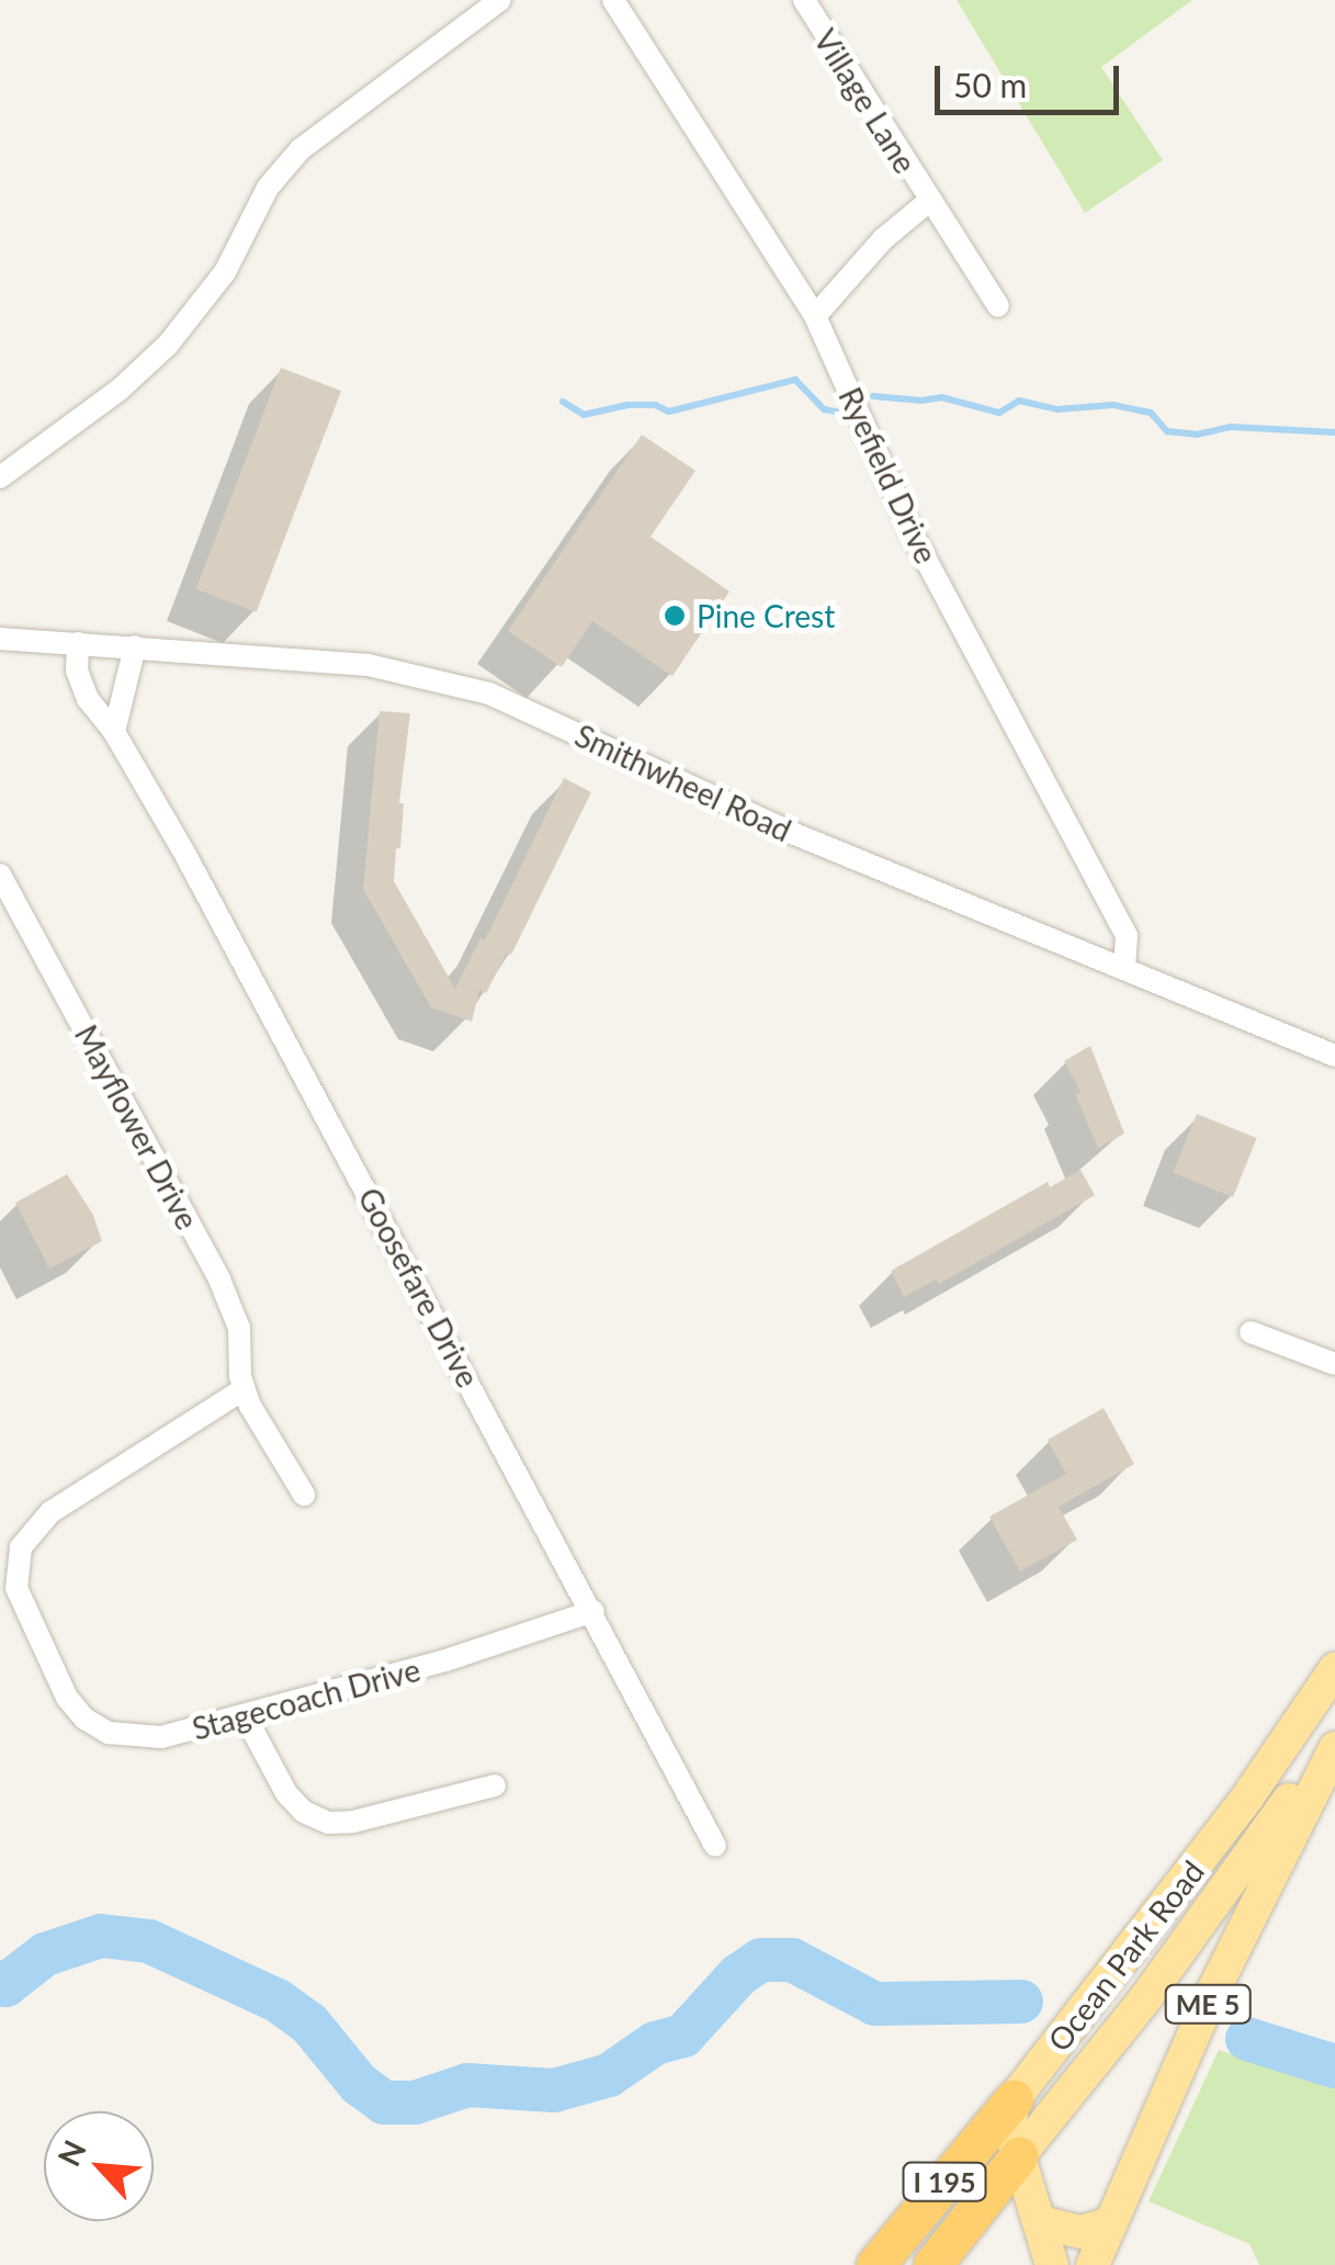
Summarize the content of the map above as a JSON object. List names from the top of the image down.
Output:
{
  "streets": {
    "highway": ["I 195"],
    "main road": ["Ocean Park Road", "ME 5"],
    "street": [
      "Village Lane",
      "Ryefield Drive",
      "Smithwheel Road",
      "Mayflower Drive",
      "Goosefare Drive",
      "Stagecoach Drive"
    ]
  },
  "crossings": [
    ["Village Lane", "Ryefield Drive"],
    ["Ryefield Drive", "Smithwheel Road"],
    ["Smithwheel Road", "Goosefare Drive"],
    ["Mayflower Drive", "Stagecoach Drive"],
    ["Goosefare Drive", "Stagecoach Drive"],
    ["Ocean Park Road", "I 195"]
  ],
  "places": ["Pine Crest"],
  "scale_bar": "50 m",
  "north": "top left"
}
